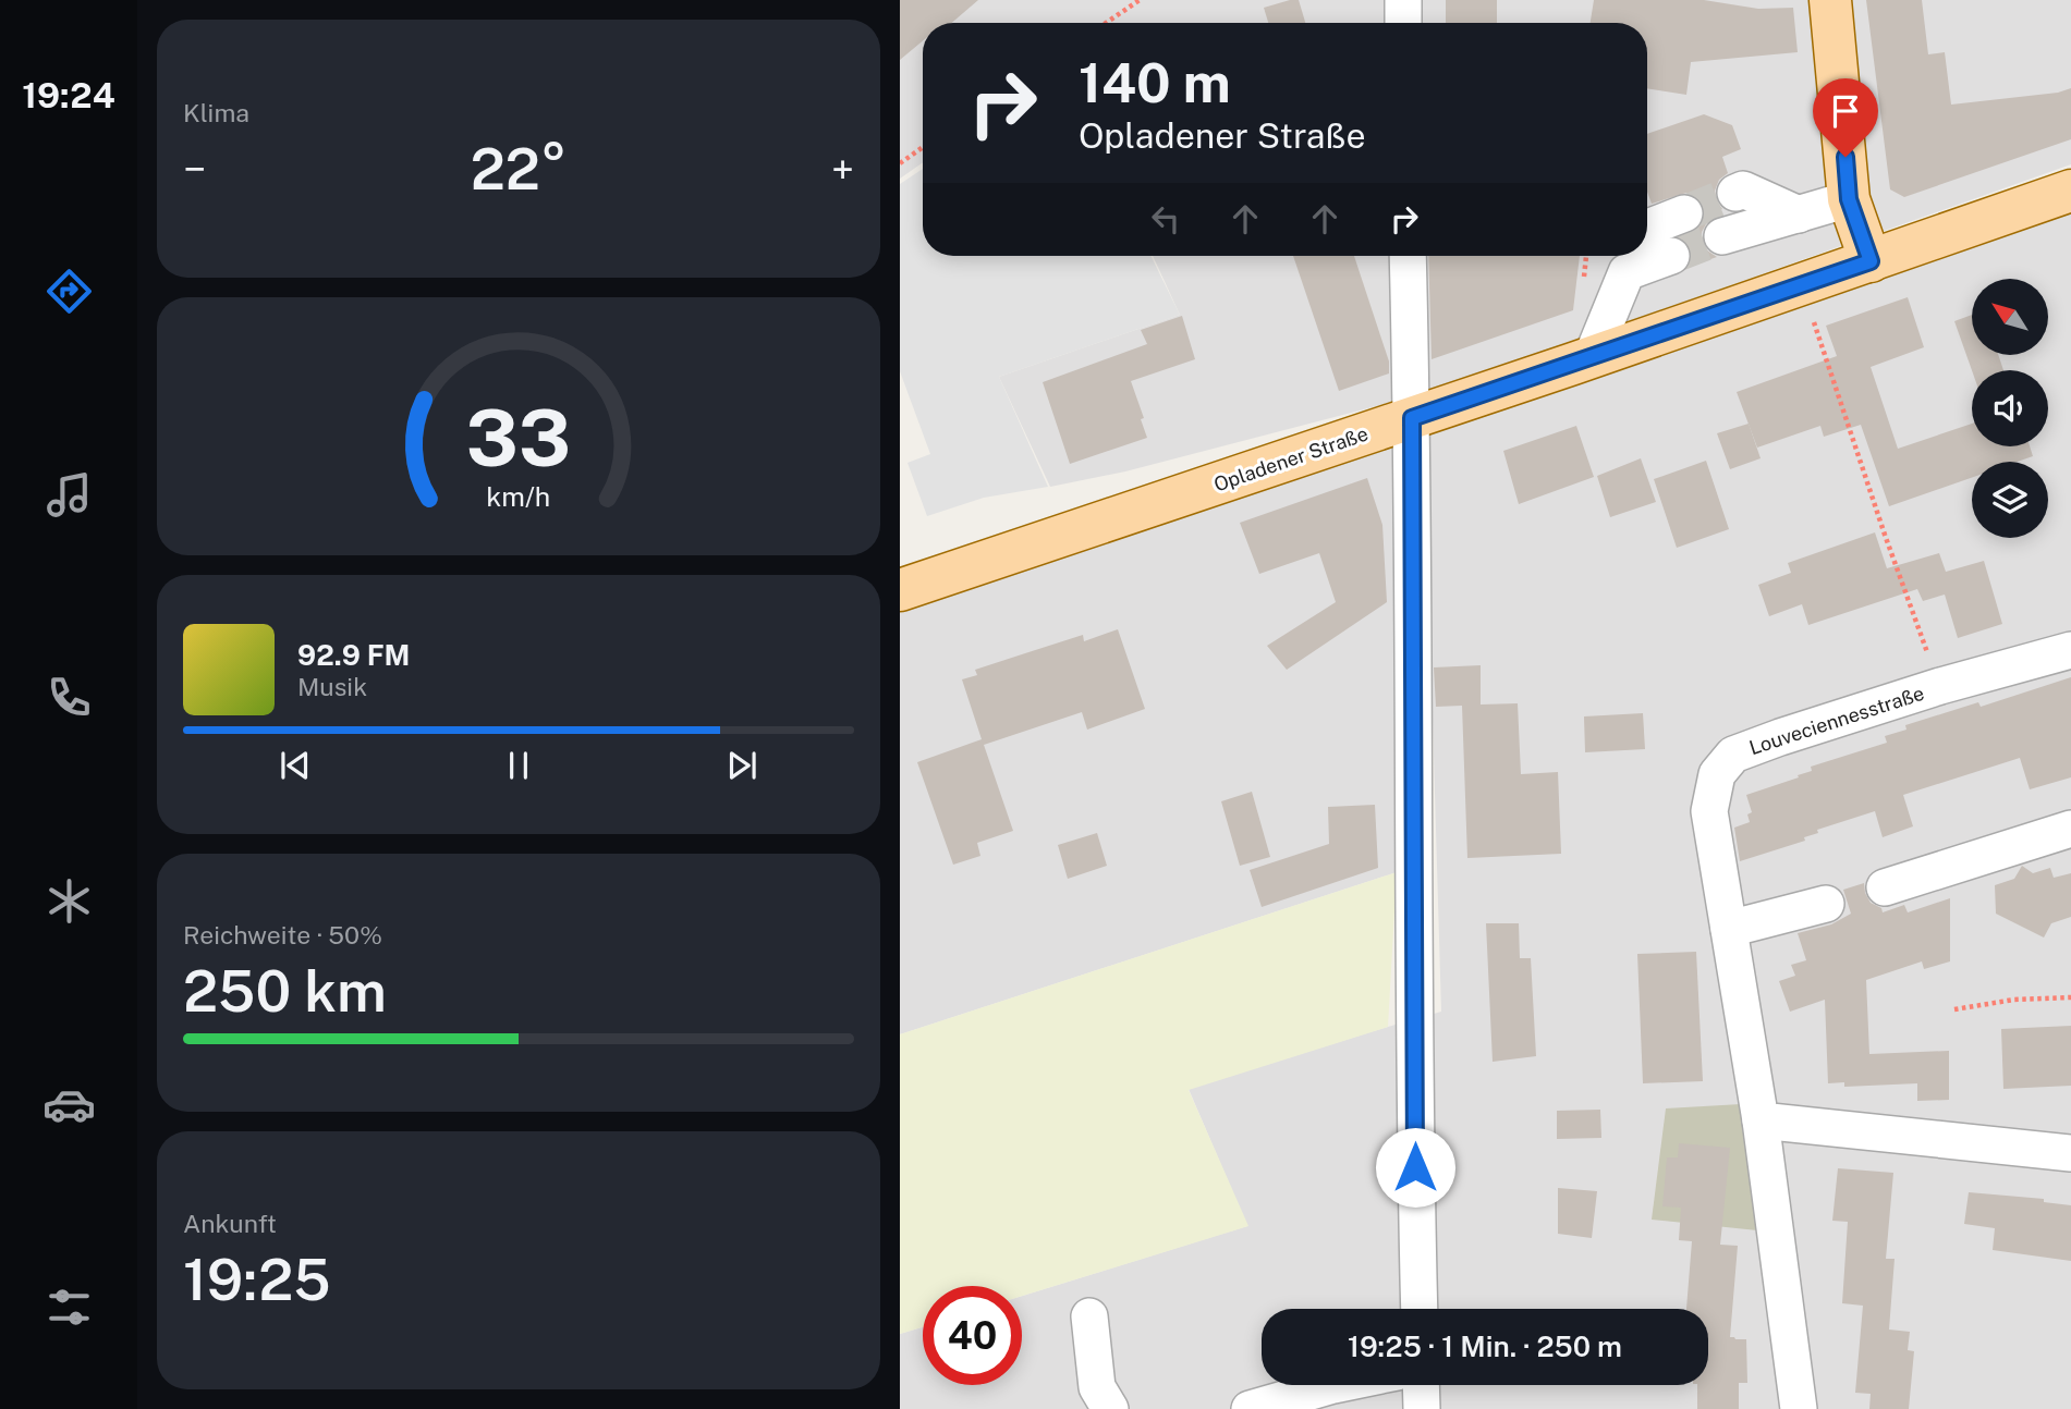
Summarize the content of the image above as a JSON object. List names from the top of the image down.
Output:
{
  "streets": {
    "main road": ["Opladener Straße"],
    "street": ["Louveciennesstraße"]
  },
  "north": "top left",
  "page": {
    "tabs": "19:24",
    "tile": [
      "Klima",
      ["Reichweite · 50%", "250 km"],
      ["Ankunft", "19:25"]
    ],
    "turn": ["140 m", "Opladener Straße"],
    "heat": ["−", "22°", "+"],
    "song": ["92.9 FM", "Musik"],
    "limit": "40",
    "trip": "19:25 · 1 Min. · 250 m",
    "gauge": ["33", "km/h"]
  }
}
